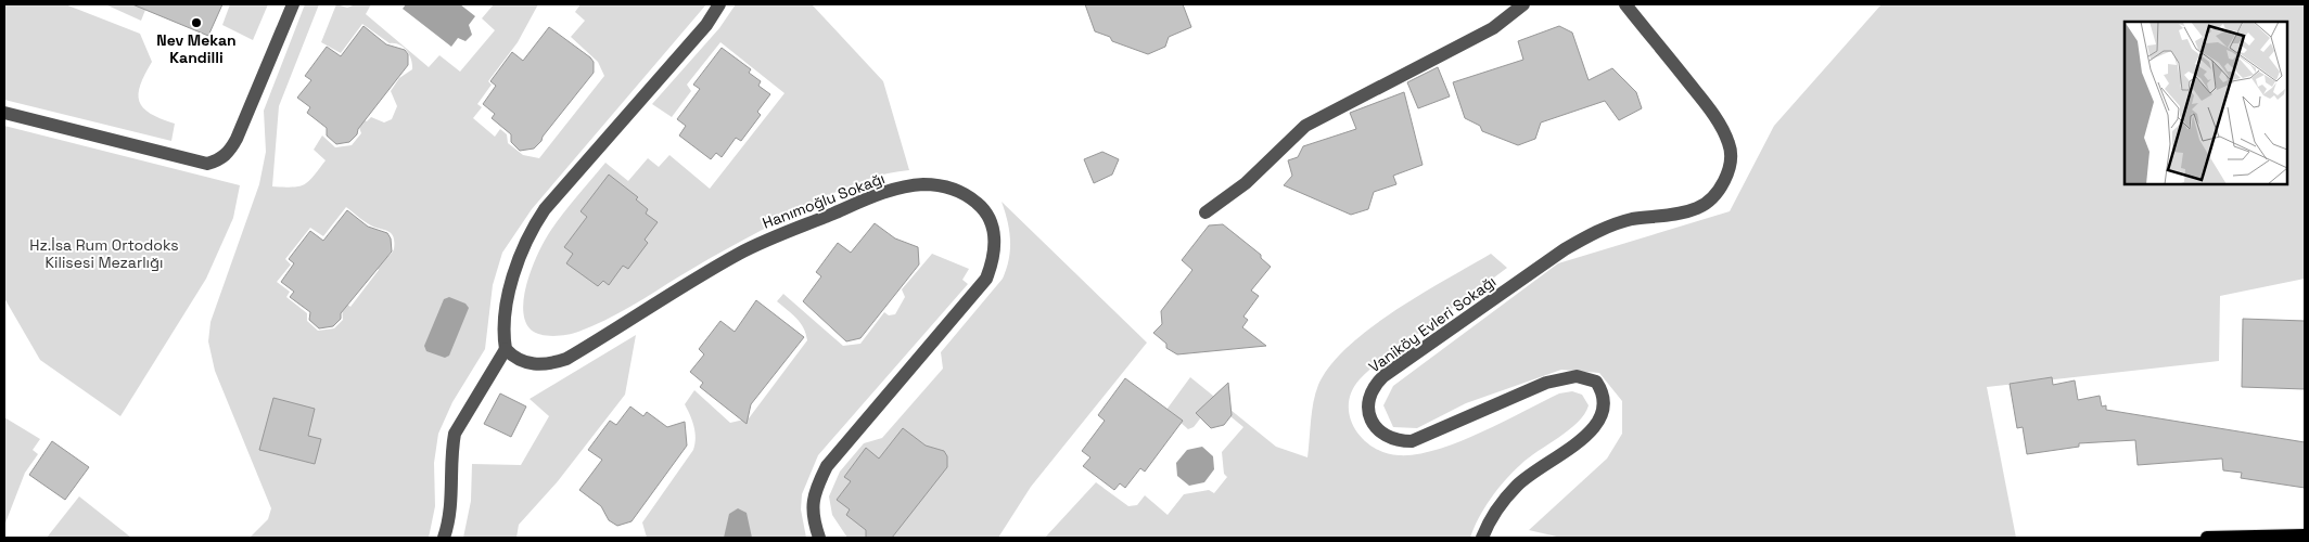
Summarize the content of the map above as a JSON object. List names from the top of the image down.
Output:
{
  "streets": {
    "street": ["Hanımoğlu Sokağı", "Vaniköy Evleri Sokağı"]
  },
  "parks": ["Hz.İsa Rum Ortodoks Kilisesi Mezarlığı"],
  "places": ["Nev Mekan Kandilli"]
}
